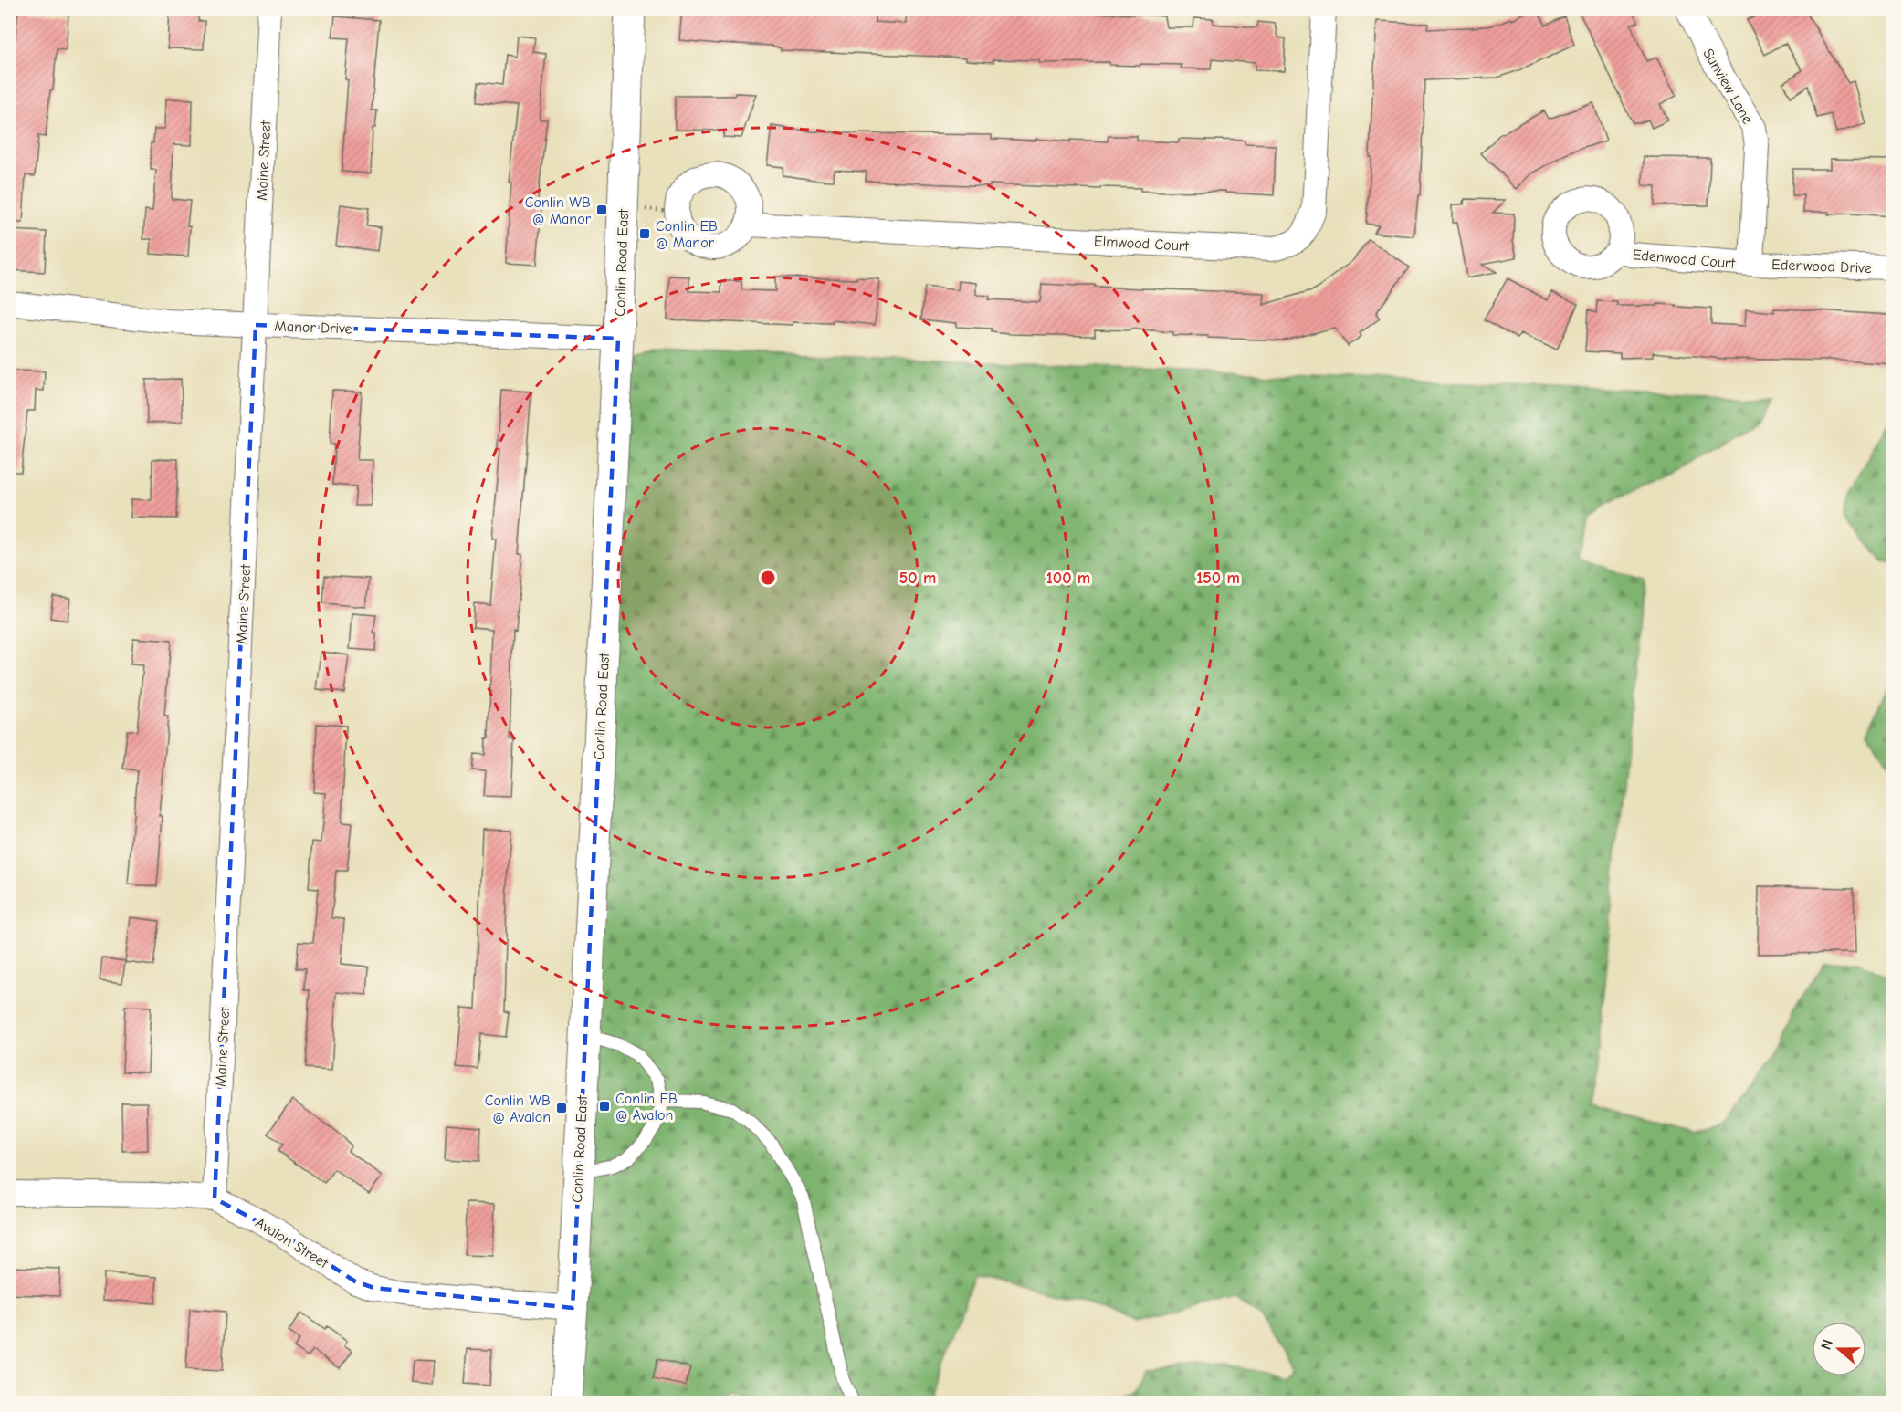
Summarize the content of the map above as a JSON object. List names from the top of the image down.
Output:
{
  "streets": {
    "street": [
      "Sunview Lane",
      "Maine Street",
      "Elmwood Court",
      "Edenwood Court",
      "Conlin Road East",
      "Edenwood Drive",
      "Manor Drive",
      "Avalon Street"
    ]
  },
  "crossings": [
    ["Sunview Lane", "Edenwood Court"],
    ["Sunview Lane", "Edenwood Drive"],
    ["Maine Street", "Manor Drive"],
    ["Maine Street", "Avalon Street"],
    ["Edenwood Court", "Edenwood Drive"],
    ["Conlin Road East", "Manor Drive"],
    ["Conlin Road East", "Avalon Street"]
  ],
  "places": {
    "transit": [
      "Conlin WB @ Manor",
      "Conlin EB @ Manor",
      "Conlin EB @ Avalon",
      "Conlin WB @ Avalon"
    ]
  },
  "north": "left",
  "rings": ["50 m", "100 m", "150 m"]
}
